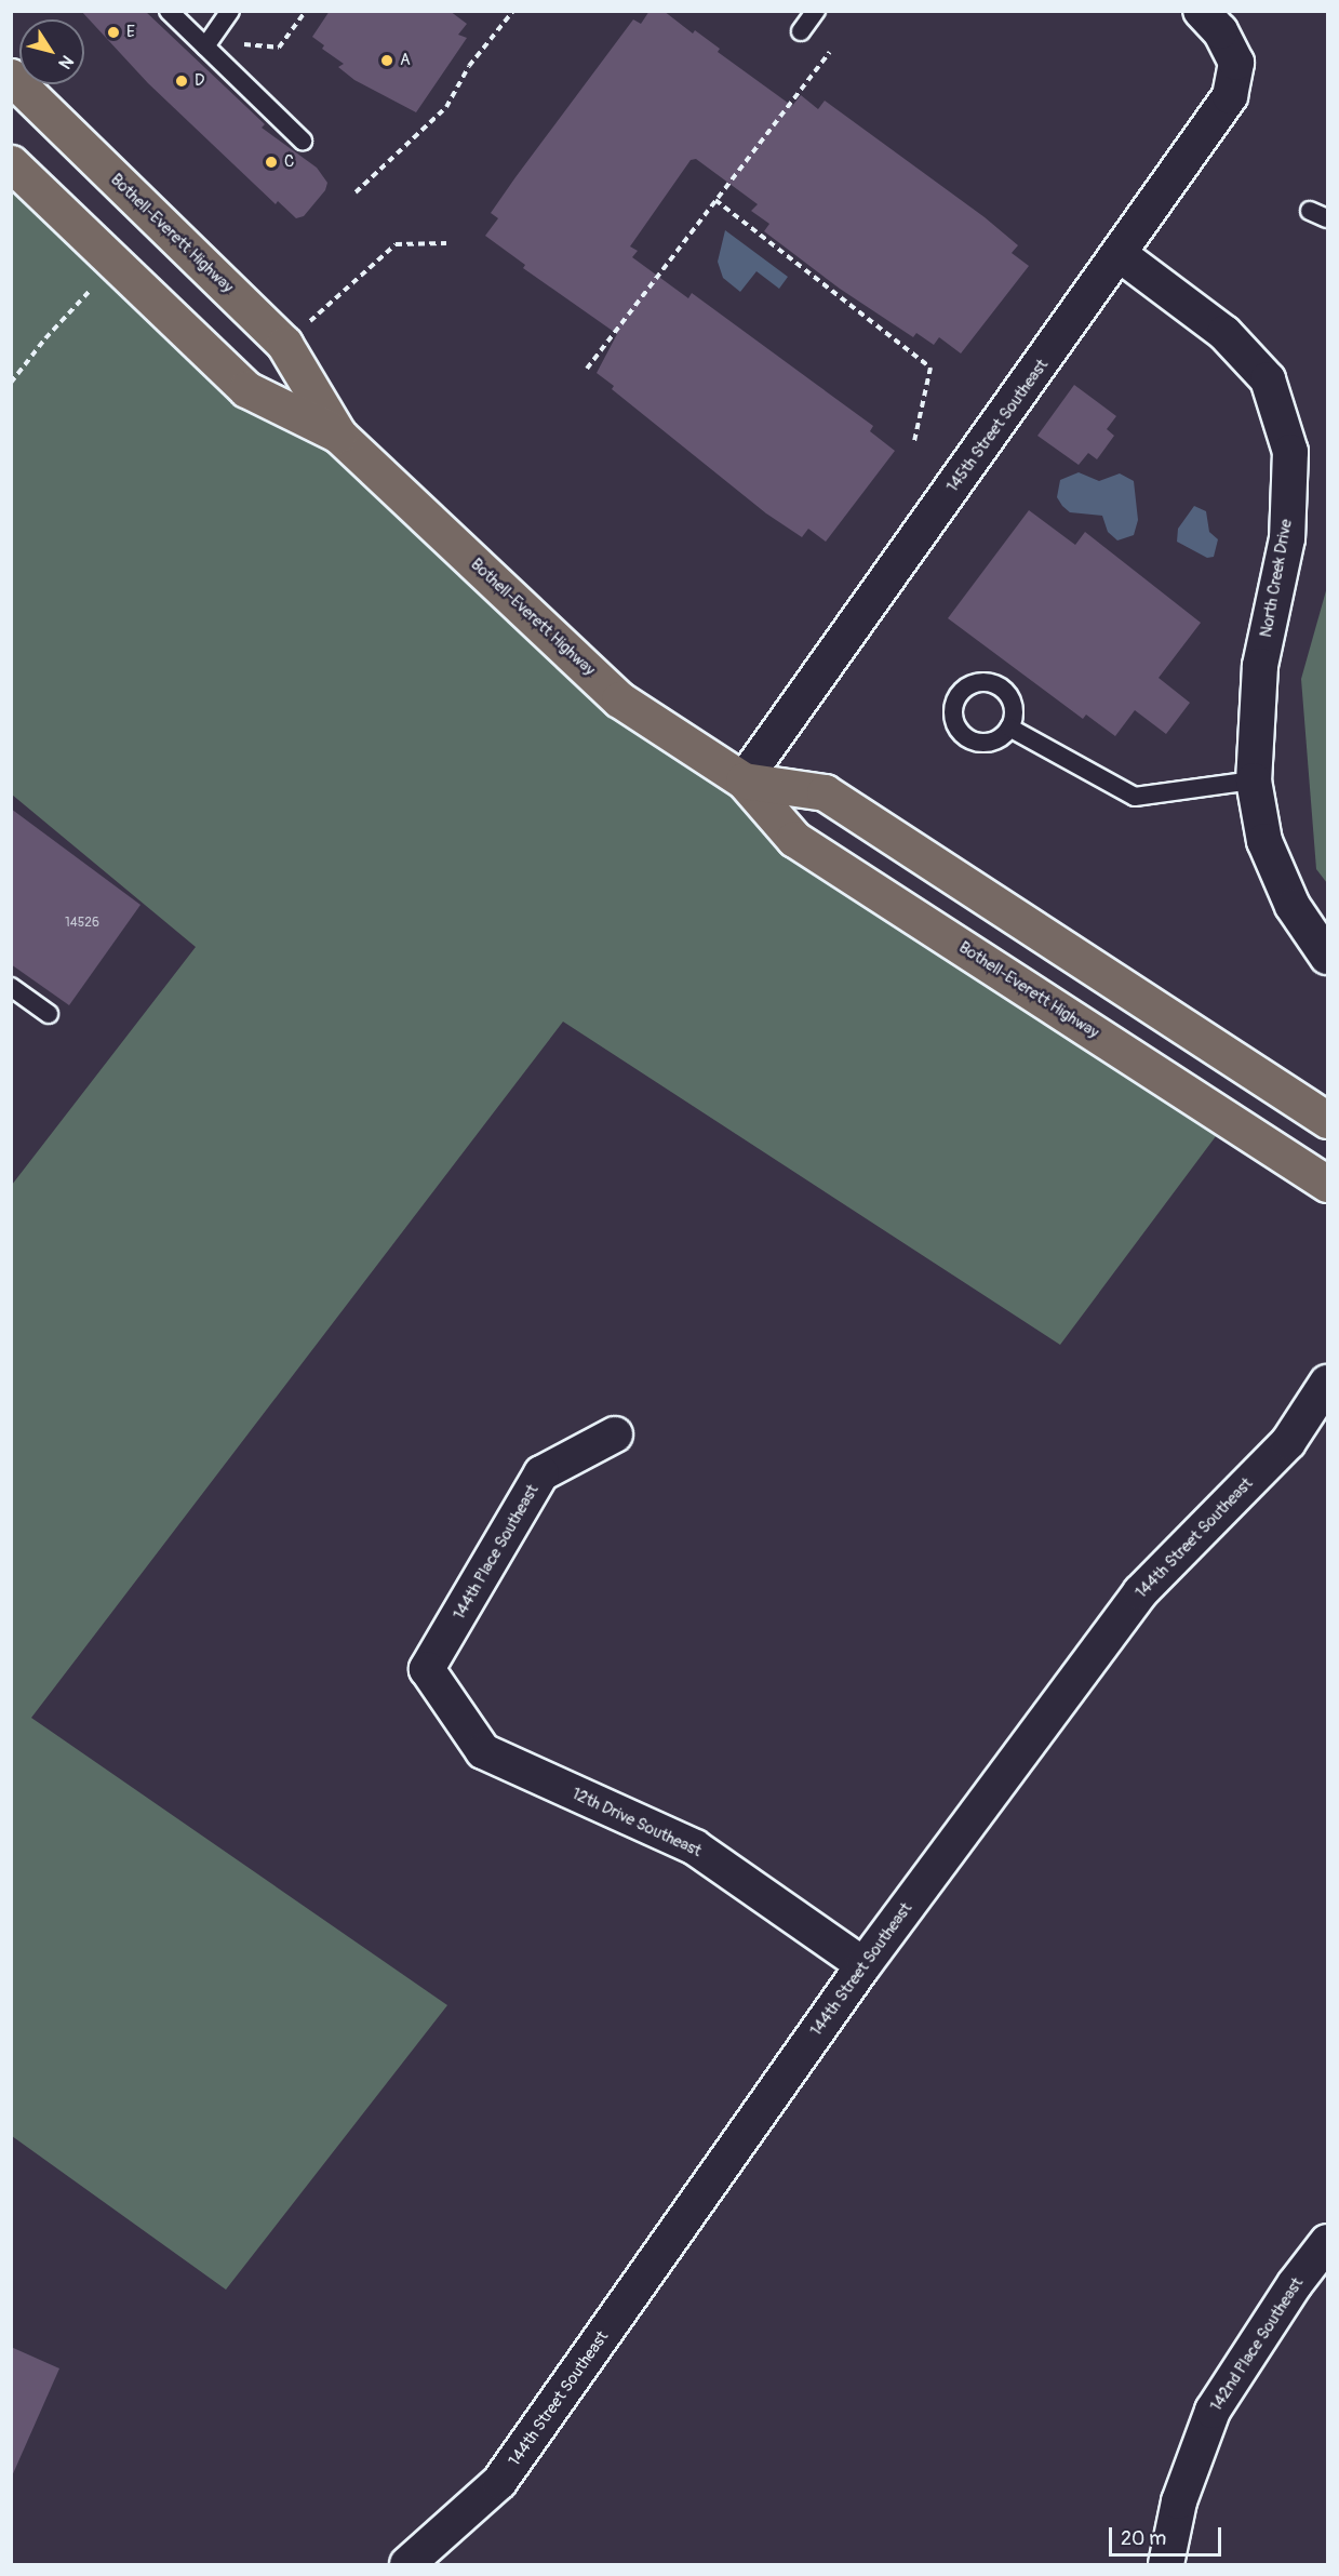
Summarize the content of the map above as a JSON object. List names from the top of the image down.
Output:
{
  "streets": {
    "main road": ["Bothell-Everett Highway"],
    "street": [
      "145th Street Southeast",
      "North Creek Drive",
      "144th Street Southeast",
      "144th Place Southeast",
      "12th Drive Southeast",
      "142nd Place Southeast"
    ]
  },
  "crossings": [
    ["Bothell-Everett Highway", "145th Street Southeast"],
    ["145th Street Southeast", "North Creek Drive"],
    ["144th Street Southeast", "12th Drive Southeast"],
    ["144th Place Southeast", "12th Drive Southeast"]
  ],
  "places": [
    "E",
    "A",
    "D",
    "C"
  ],
  "house_numbers": ["14526"],
  "scale_bar": "20 m",
  "north": "bottom right"
}
